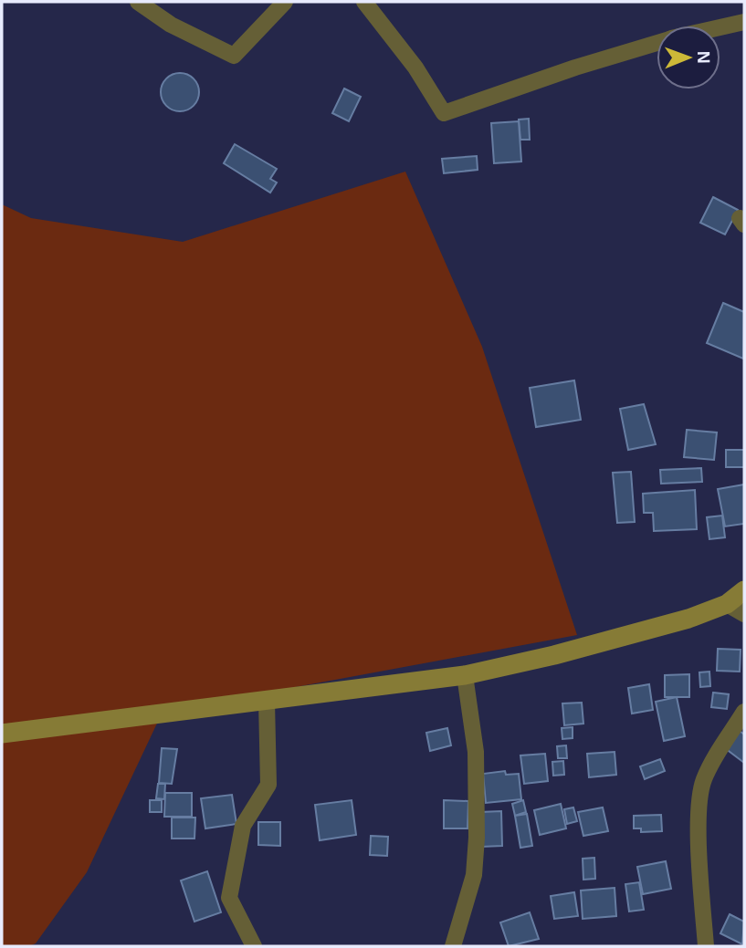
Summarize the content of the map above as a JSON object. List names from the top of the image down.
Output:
{
  "north": "right"
}
